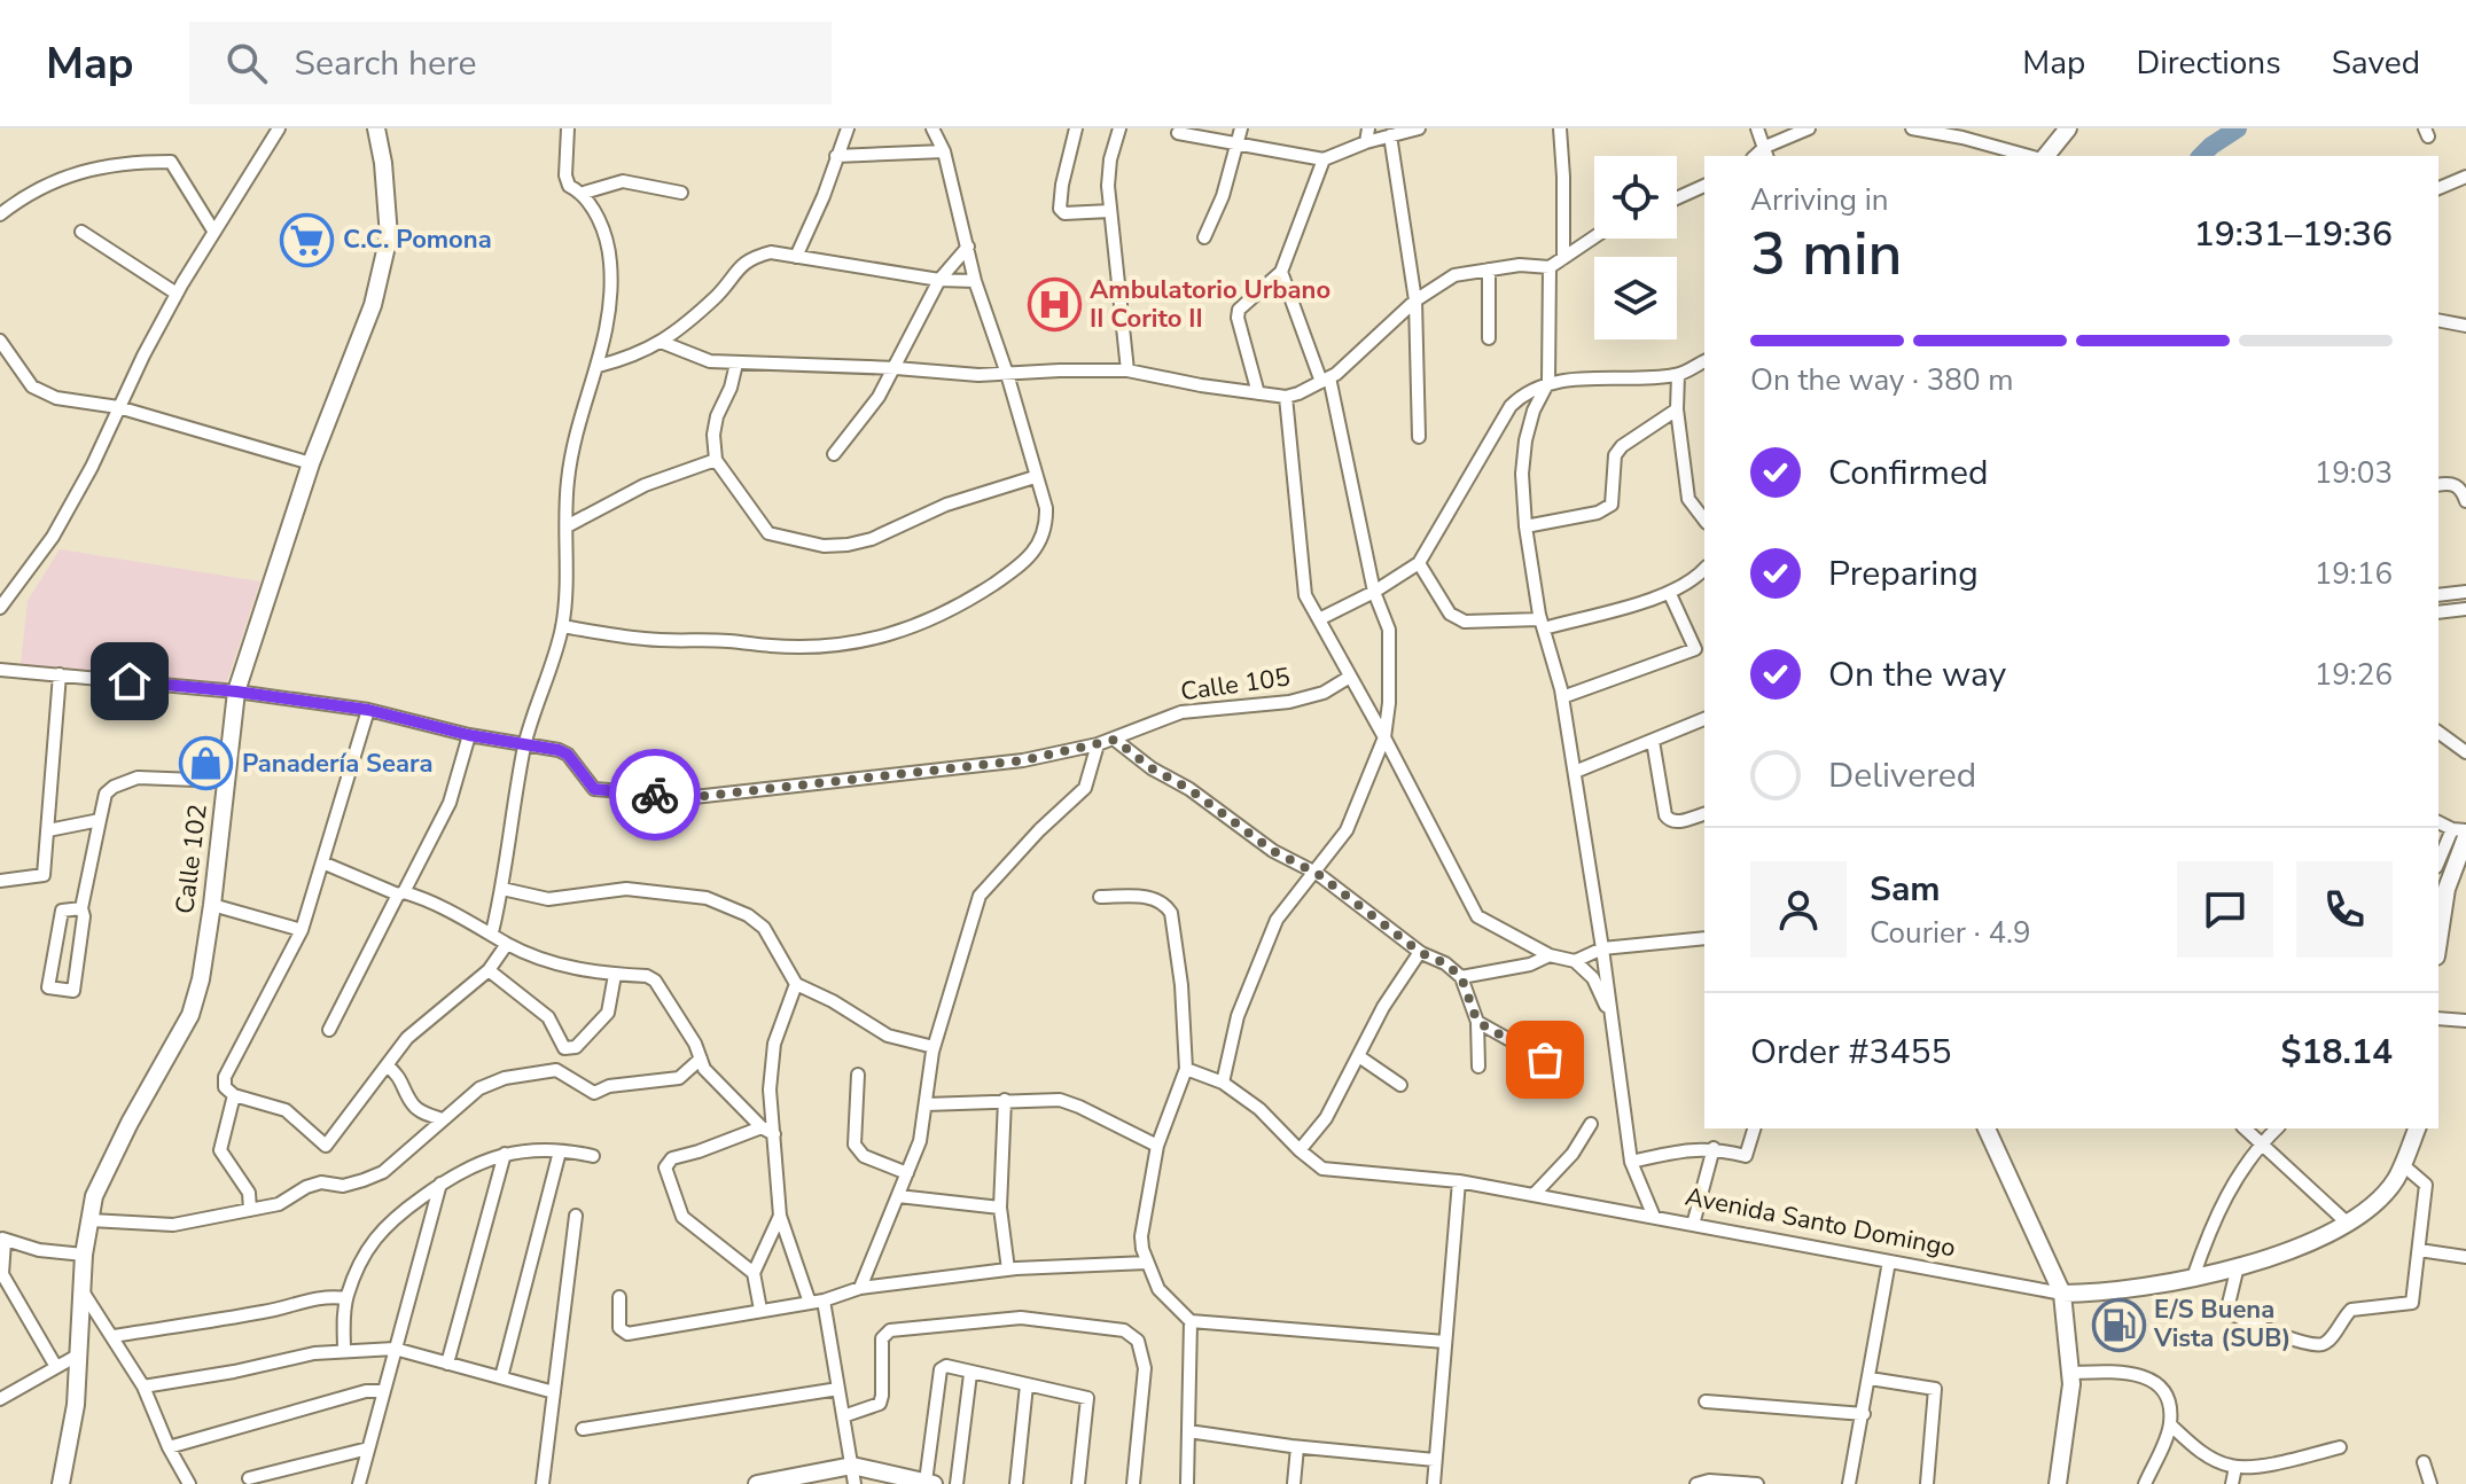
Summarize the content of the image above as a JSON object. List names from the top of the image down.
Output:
{
  "streets": {
    "main road": ["Calle 102", "Avenida Santo Domingo"],
    "street": ["Calle 105"]
  },
  "crossings": [
    ["Calle 105", "Calle 102"]
  ],
  "places": {
    "supermarket": ["C.C. Pomona"],
    "hospital": ["Ambulatorio Urbano II Corito II"],
    "shop": ["Panadería Seara"],
    "fuel station": ["E/S Buena Vista (SUB)"]
  },
  "page": {
    "header": "Map",
    "search": "Search here",
    "nav": ["Map", "Directions", "Saved"],
    "heading": ["3 min", "Arriving in", "19:31–19:36"],
    "panel": [
      "Sam",
      "Courier · 4.9",
      "Order #3455",
      "$18.14"
    ],
    "bar": "On the way · 380 m",
    "list": [
      ["Confirmed", "19:03"],
      ["Preparing", "19:16"],
      ["On the way", "19:26"],
      "Delivered"
    ]
  }
}
